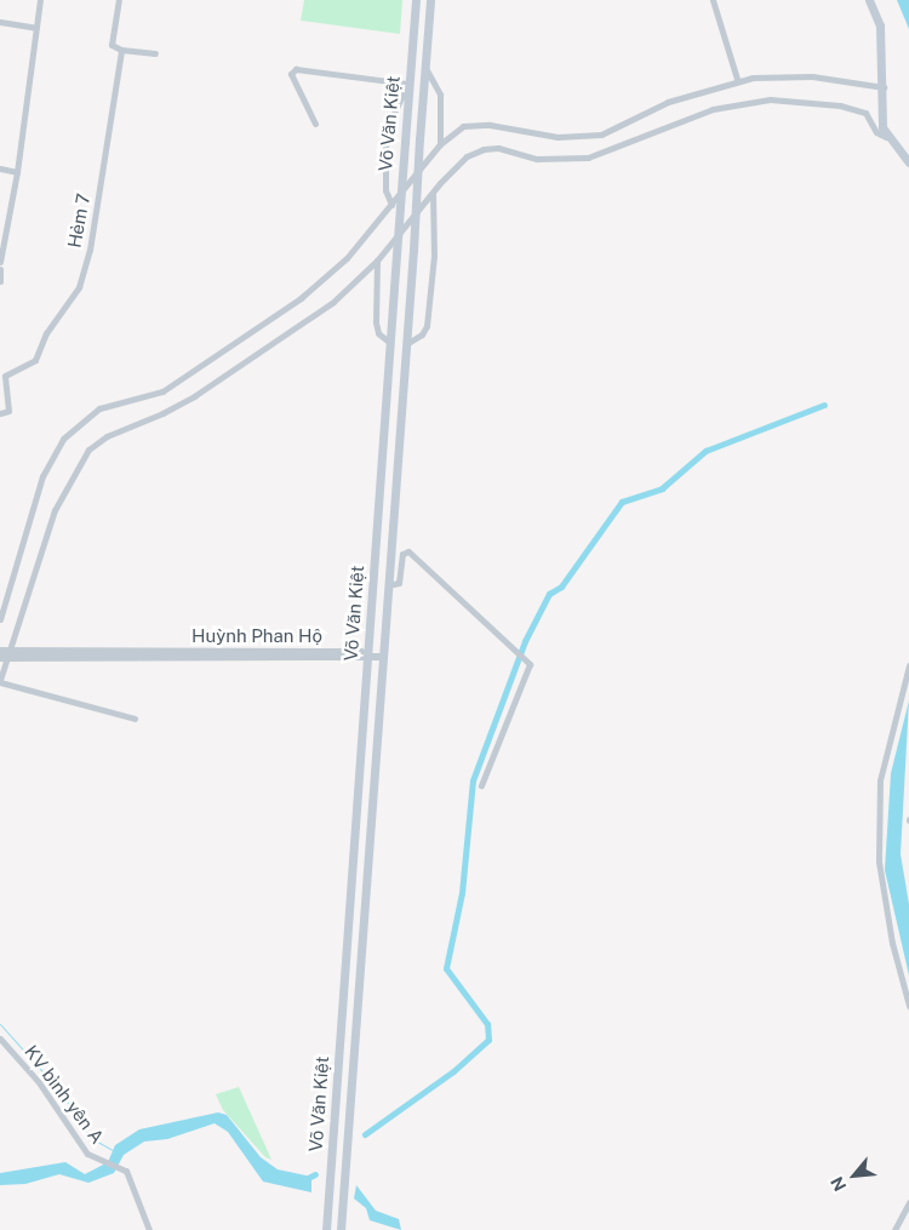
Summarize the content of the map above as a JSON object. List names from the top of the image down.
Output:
{
  "streets": {
    "main road": ["Võ Văn Kiệt"],
    "street": ["Hẻm 7", "Huỳnh Phan Hộ", "KV bình yên A"]
  },
  "crossings": [
    ["Võ Văn Kiệt", "Huỳnh Phan Hộ"]
  ],
  "north": "bottom left"
}
